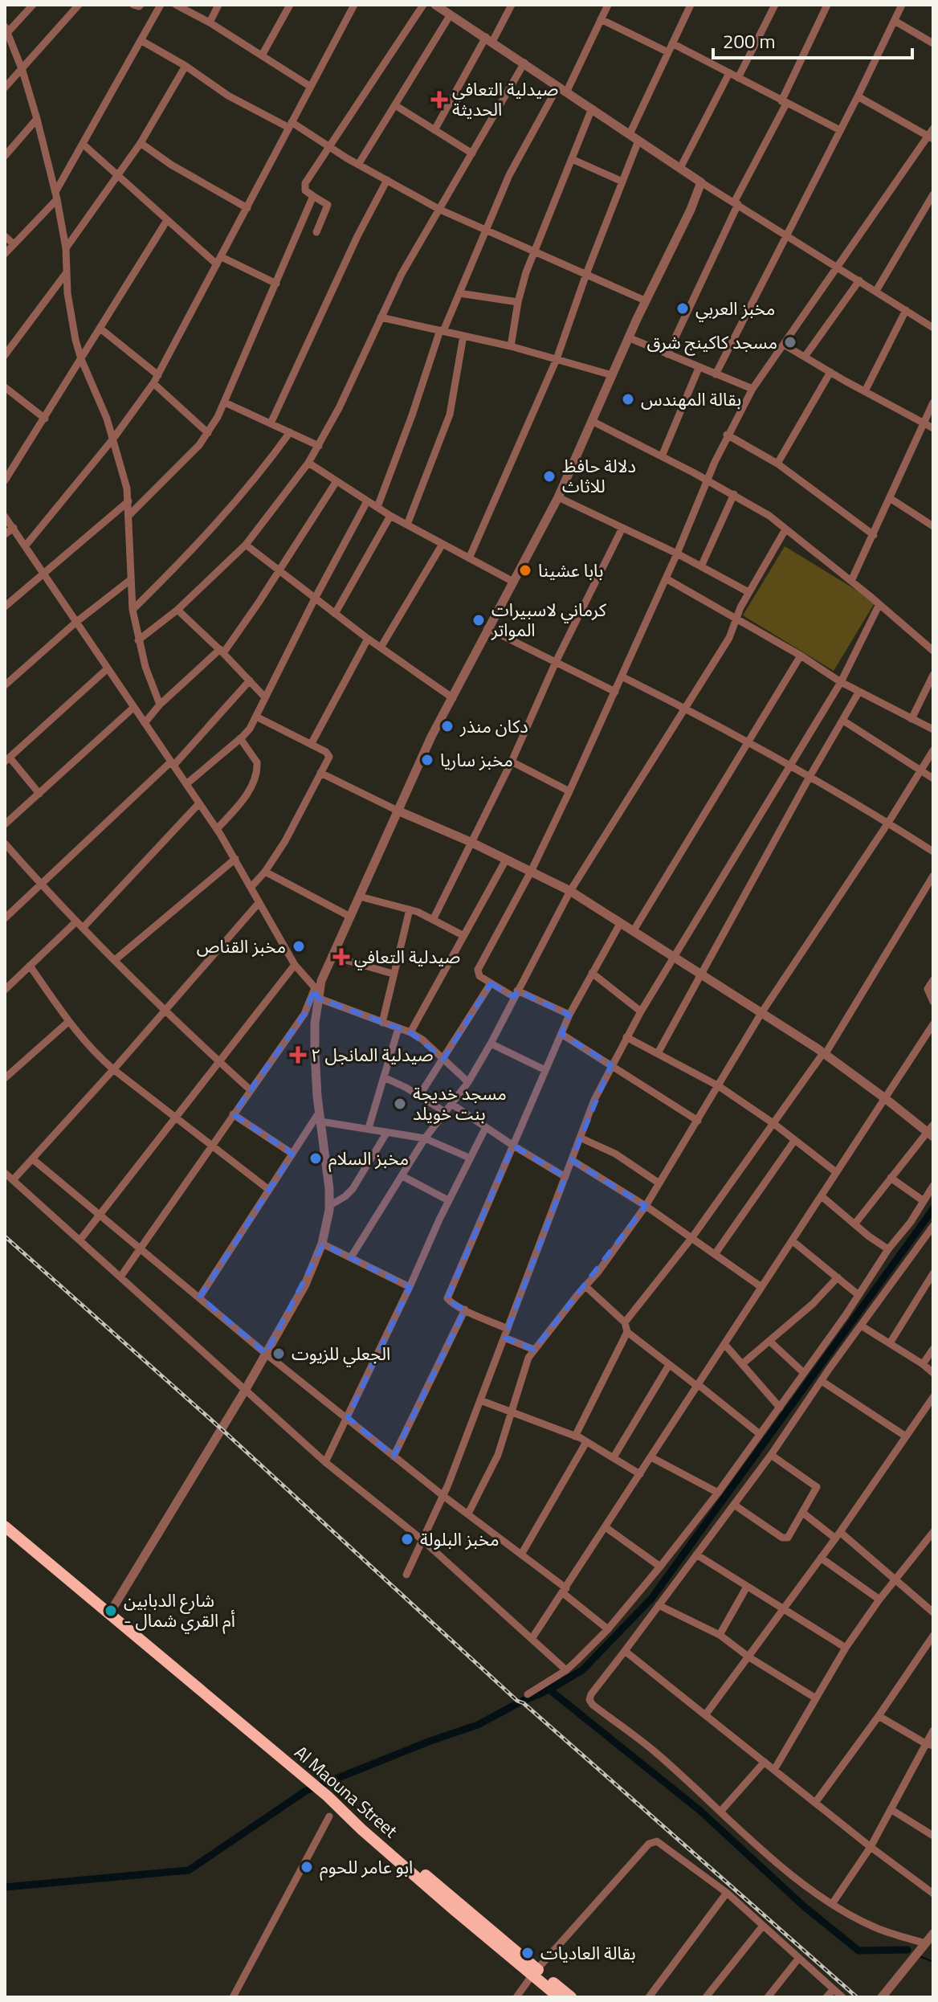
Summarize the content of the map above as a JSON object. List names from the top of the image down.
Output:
{
  "streets": {
    "highway": ["Al Maouna Street"]
  },
  "places": {
    "health": ["صيدلية التعافي الحديثة", "صيدلية التعافي", "صيدلية المانجل ٢"],
    "other": [
      "مخبز العربي",
      "مسجد كاكينج شرق",
      "بقالة المهندس",
      "دلالة حافظ للاثاث",
      "بابا عشينا",
      "كرماني لاسبيرات المواتر",
      "دكان منذر",
      "مخبز ساريا",
      "مخبز القناص",
      "مسجد خديجة بنت خويلد",
      "مخبز السلام",
      "الجعلي للزيوت",
      "مخبز البلولة",
      "شارع الدبابين - أم القري شمال",
      "ابو عامر للحوم",
      "بقالة العاديات"
    ]
  },
  "scale_bar": "200 m"
}
